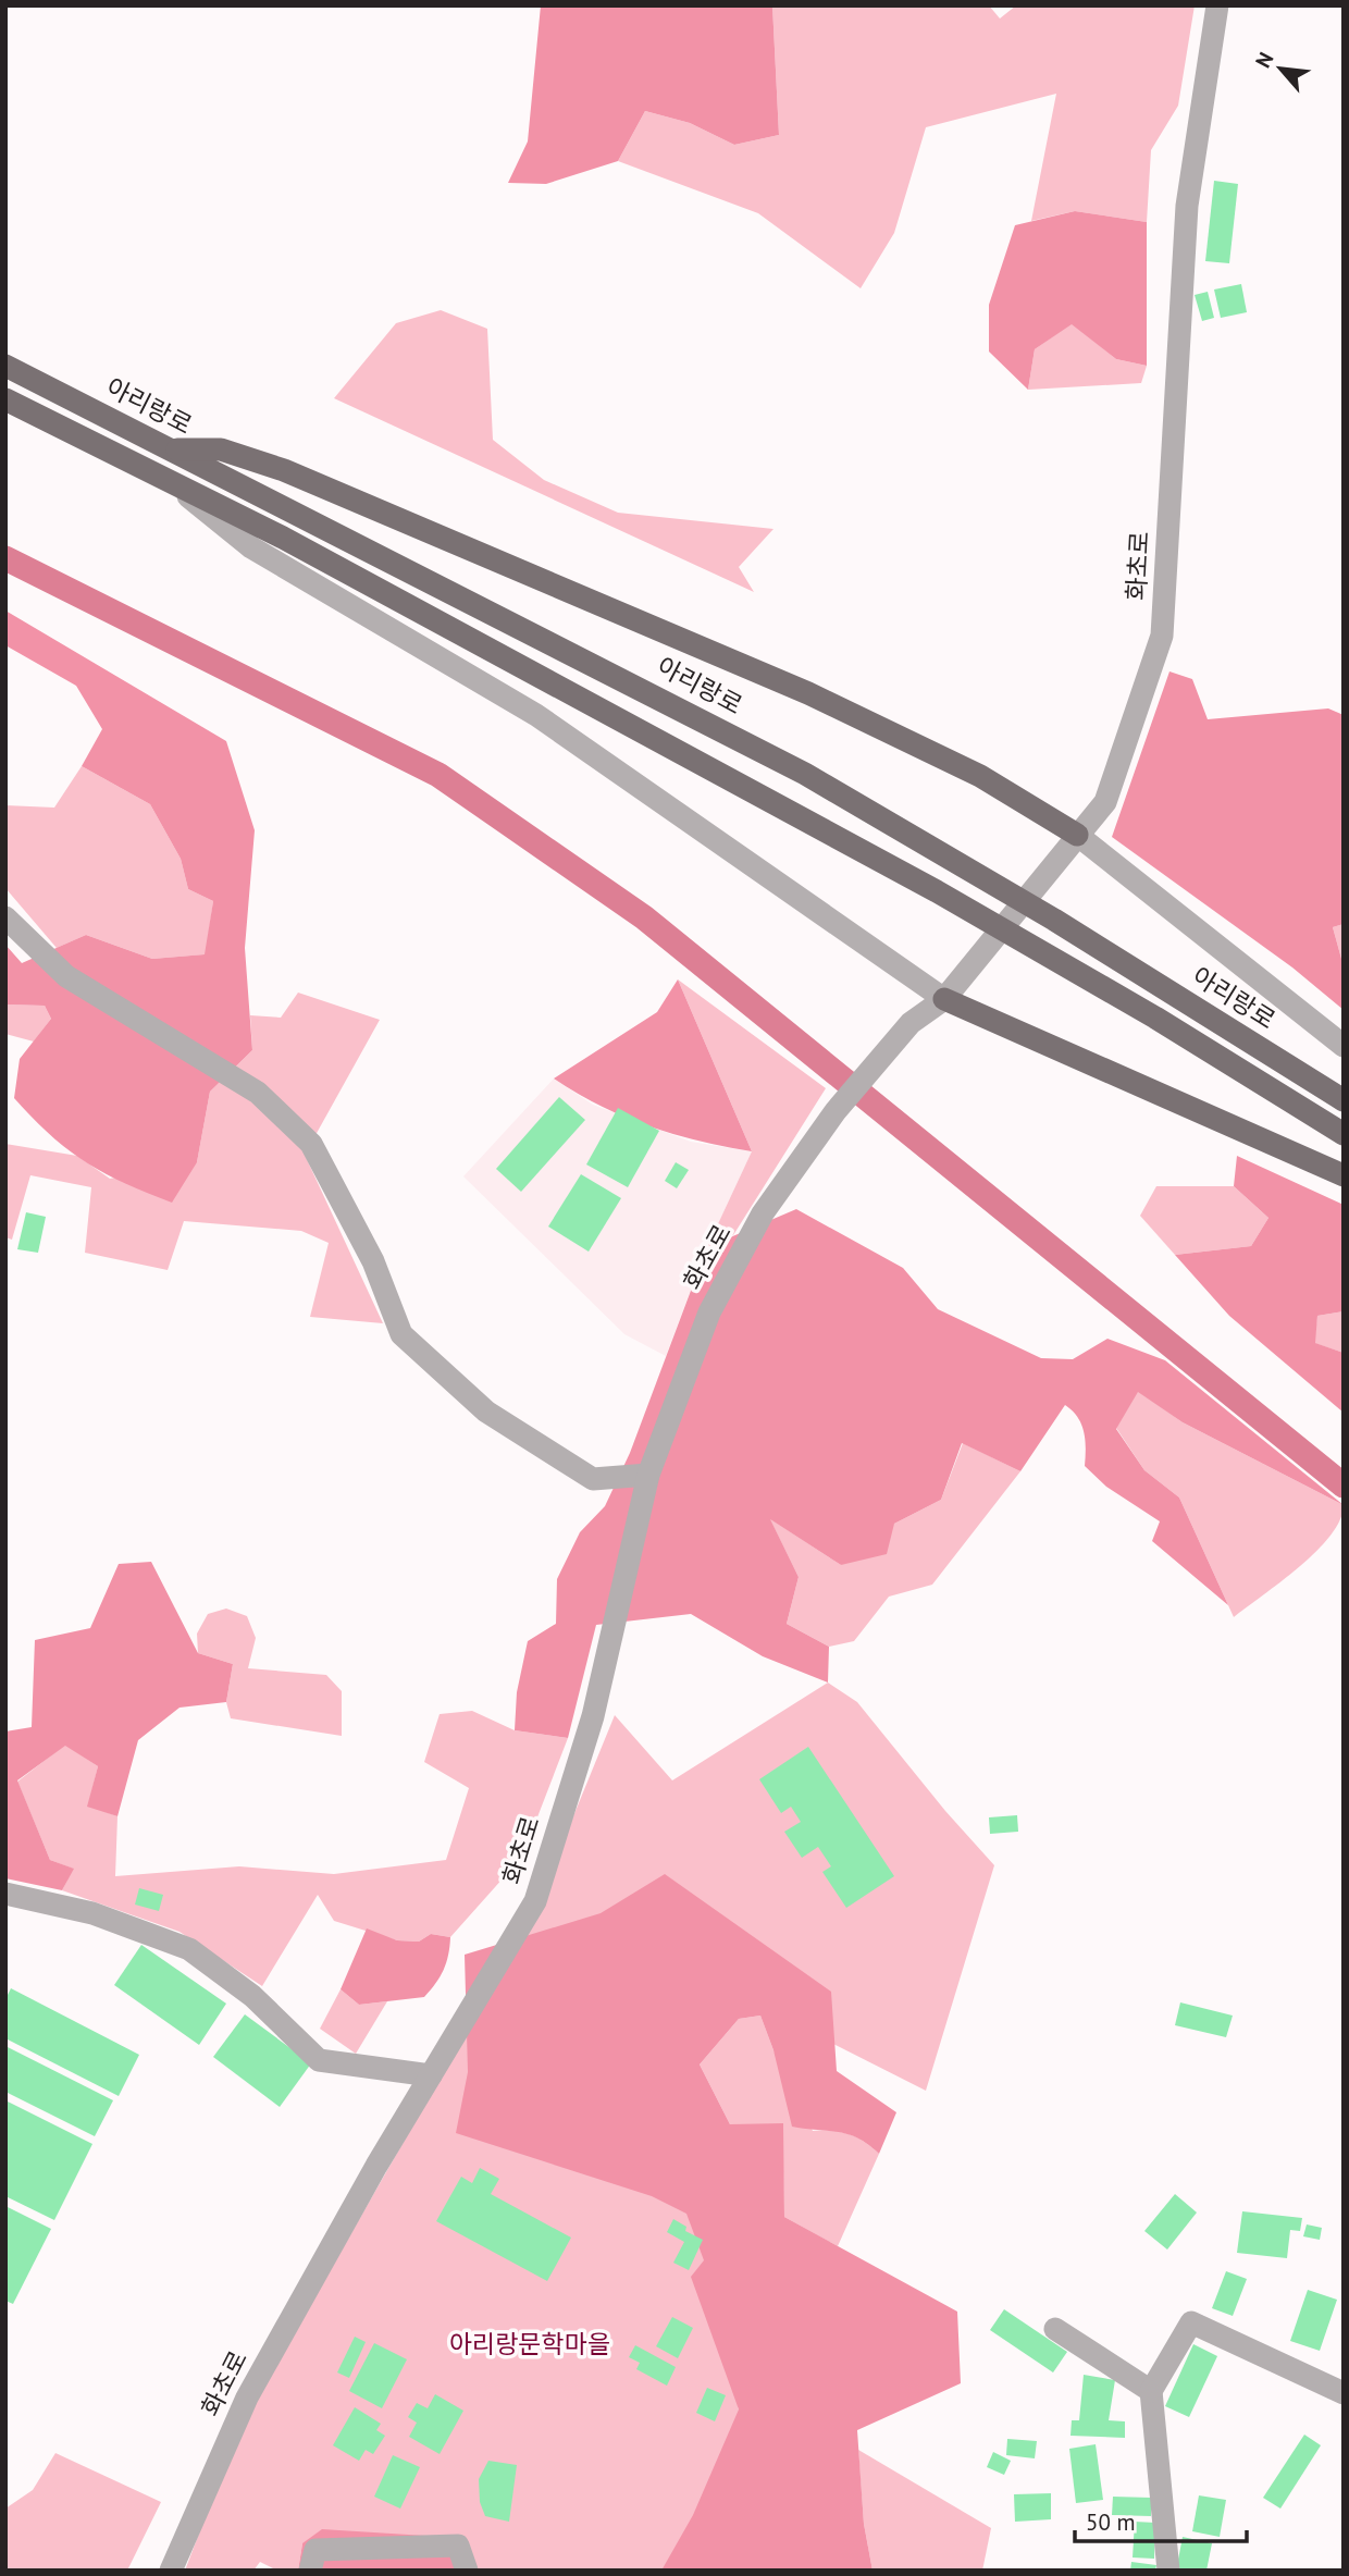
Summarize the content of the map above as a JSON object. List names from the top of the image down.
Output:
{
  "streets": {
    "main road": ["아리랑로"],
    "street": ["화초로"]
  },
  "parks": ["아리랑문학마을"],
  "scale_bar": "50 m",
  "north": "top left"
}
